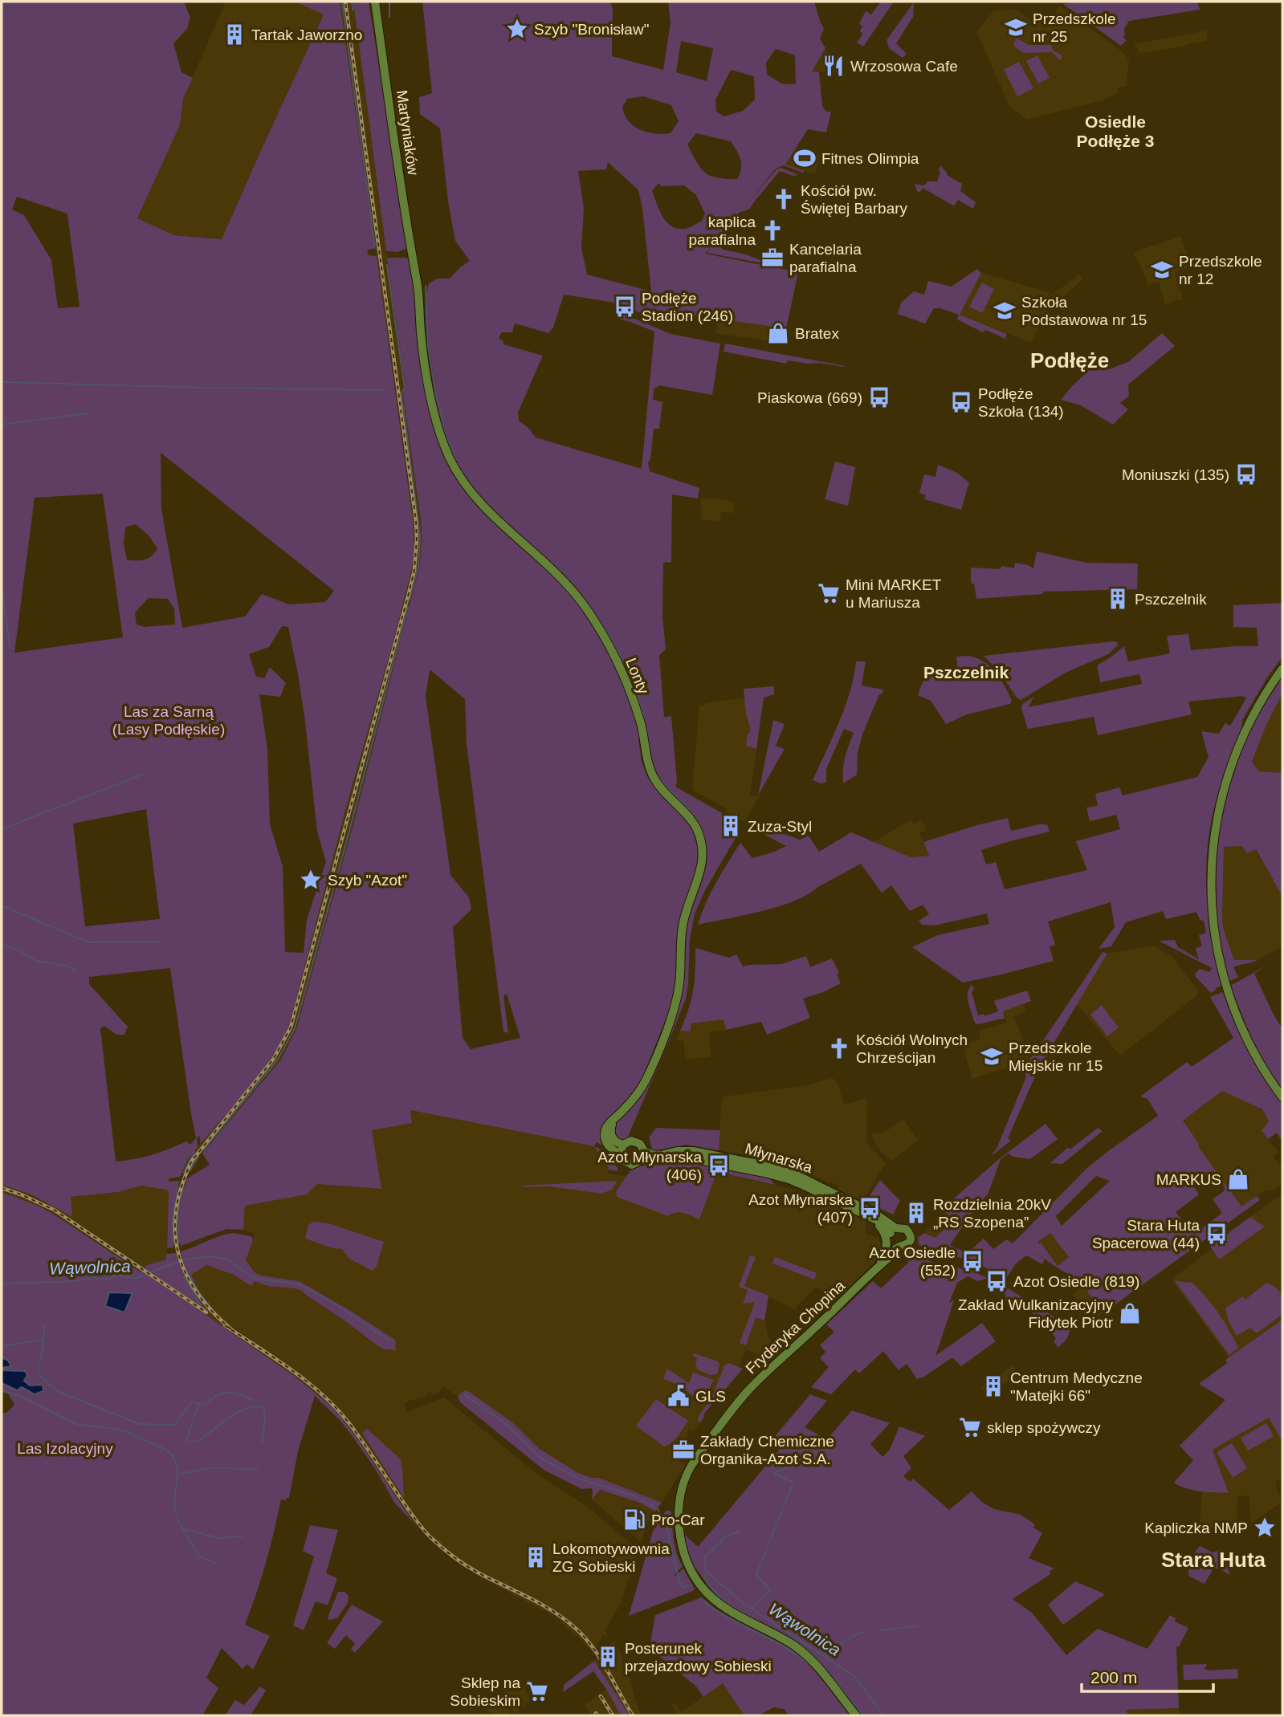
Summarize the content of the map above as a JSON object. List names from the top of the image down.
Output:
{
  "streets": {
    "main road": [
      "Martyniaków",
      "Lonty",
      "Młynarska",
      "Fryderyka Chopina"
    ]
  },
  "crossings": [
    ["Martyniaków", "Lonty"],
    ["Lonty", "Młynarska"],
    ["Młynarska", "Fryderyka Chopina"]
  ],
  "districts": [
    "Osiedle Podłęże 3",
    "Podłęże",
    "Pszczelnik",
    "Stara Huta"
  ],
  "water": ["Wąwolnica"],
  "parks": ["Las za Sarną (Lasy Podłęskie)", "Las Izolacyjny"],
  "places": {
    "school or university": [
      "Przedszkole nr 25",
      "Przedszkole nr 12",
      "Szkoła Podstawowa nr 15",
      "Przedszkole Miejskie nr 15"
    ],
    "place": ["Szyb \"Bronisław\"", "Szyb \"Azot\"", "Kapliczka NMP"],
    "building": [
      "Tartak Jaworzno",
      "Pszczelnik",
      "Zuza-Styl",
      "Rozdzielnia 20kV „RS Szopena”",
      "Centrum Medyczne \"Matejki 66\"",
      "Lokomotywownia ZG Sobieski",
      "Posterunek przejazdowy Sobieski"
    ],
    "restaurant": ["Wrzosowa Cafe"],
    "sports": ["Fitnes Olimpia"],
    "church": ["Kościół pw. Świętej Barbary", "kaplica parafialna", "Kościół Wolnych Chrześcijan"],
    "office": ["Kancelaria parafialna", "Zakłady Chemiczne Organika-Azot S.A."],
    "bus stop": [
      "Podłęże Stadion (246)",
      "Piaskowa (669)",
      "Podłęże Szkoła (134)",
      "Moniuszki (135)",
      "Azot Młynarska (406)",
      "Azot Młynarska (407)",
      "Stara Huta Spacerowa (44)",
      "Azot Osiedle (552)",
      "Azot Osiedle (819)"
    ],
    "shop": ["Bratex", "MARKUS", "Zakład Wulkanizacyjny Fidytek Piotr"],
    "supermarket": ["Mini MARKET u Mariusza", "sklep spożywczy", "Sklep na Sobieskim"],
    "public building": ["GLS"],
    "fuel station": ["Pro-Car"]
  },
  "scale_bar": "200 m"
}
